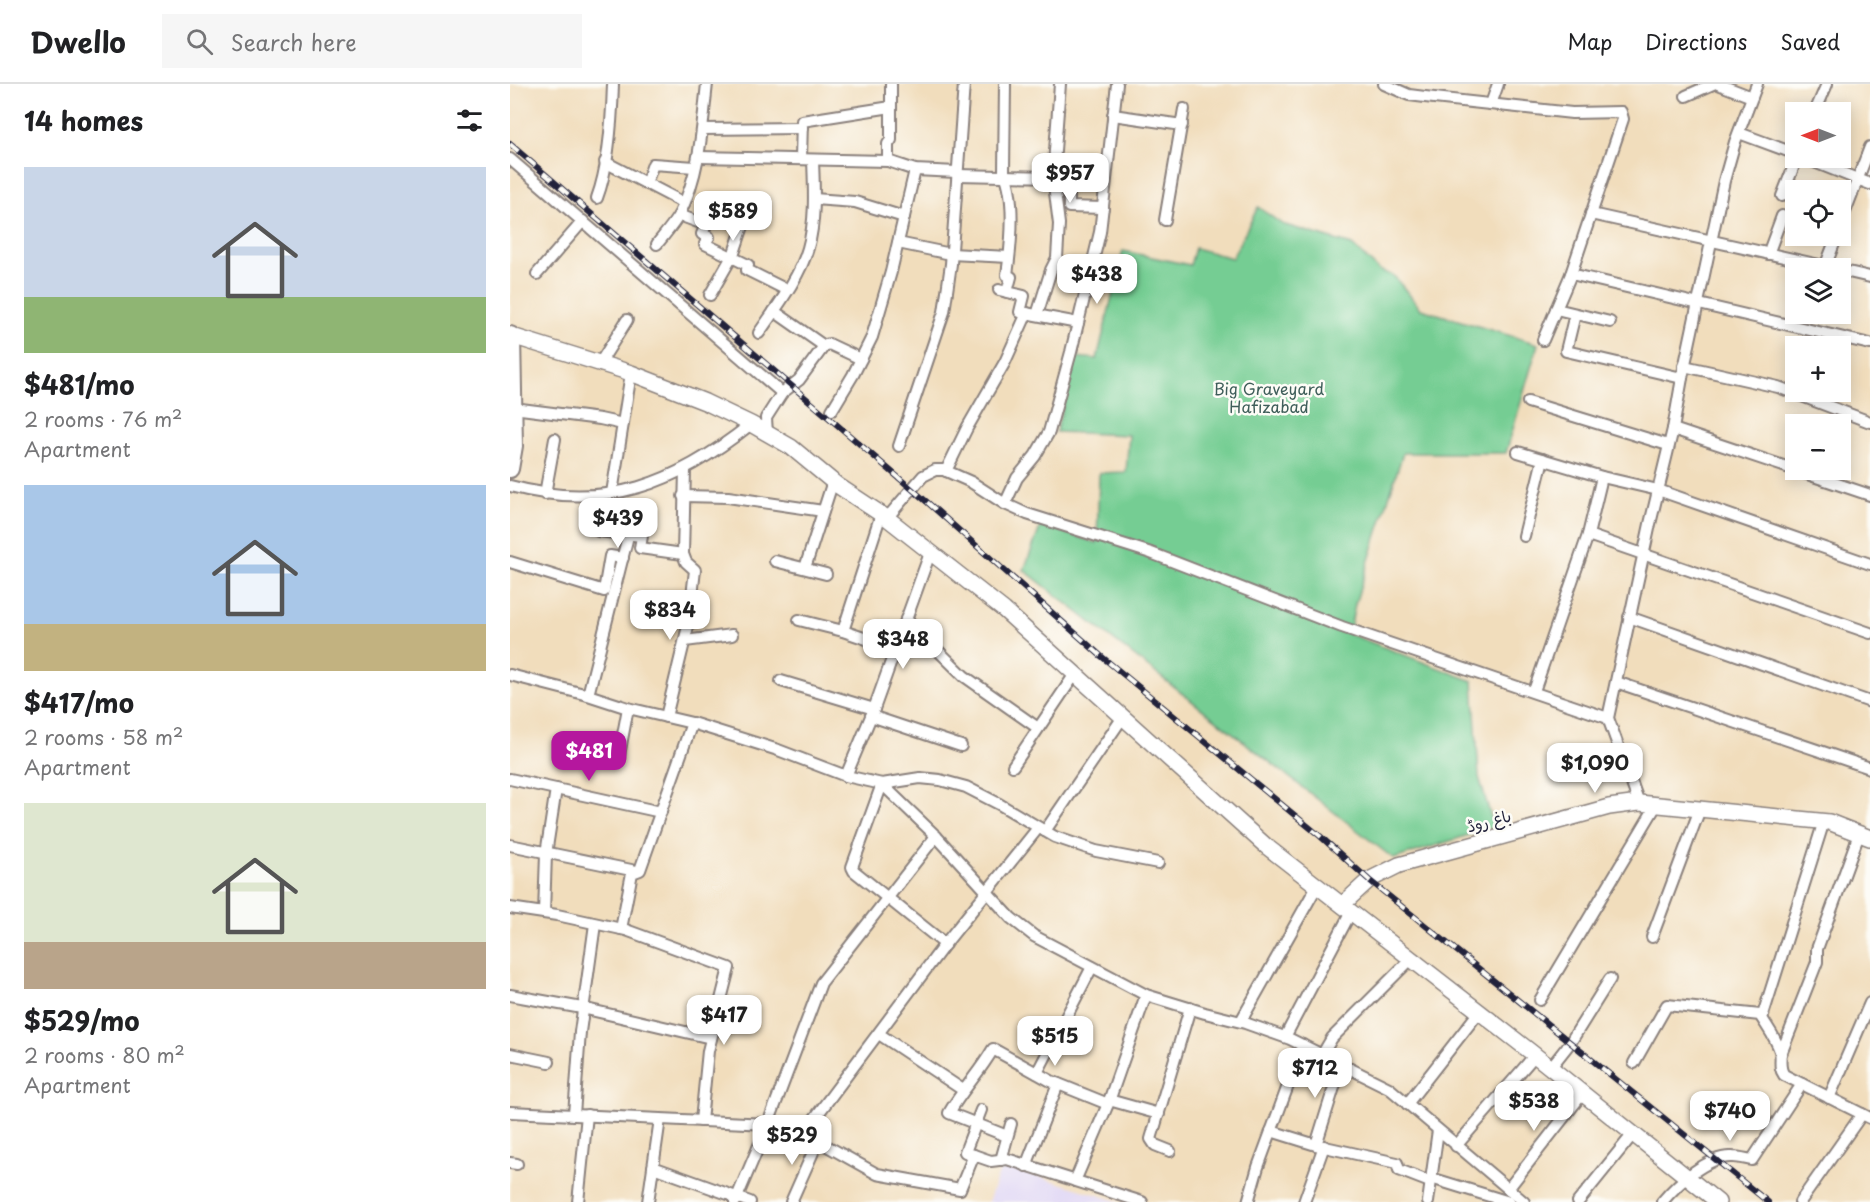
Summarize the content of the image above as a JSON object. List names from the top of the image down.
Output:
{
  "streets": {
    "street": ["باغ روڈ"]
  },
  "parks": ["Big Graveyard Hafizabad"],
  "north": "left",
  "page": {
    "header": "Dwello",
    "search": "Search here",
    "nav": ["Map", "Directions", "Saved"],
    "heading": "14 homes",
    "map_buttons": ["+", "−"],
    "price": [
      "$957",
      "$589",
      "$438",
      "$439",
      "$834",
      "$348",
      "$481",
      "$1,090",
      "$417",
      "$515",
      "$712",
      "$538",
      "$740",
      "$529"
    ],
    "list": [
      {
        "name": "$481/mo",
        "note": "2 rooms · 76 m² · Apartment"
      },
      {
        "name": "$417/mo",
        "note": "2 rooms · 58 m² · Apartment"
      },
      {
        "name": "$529/mo",
        "note": "2 rooms · 80 m² · Apartment"
      }
    ]
  }
}
